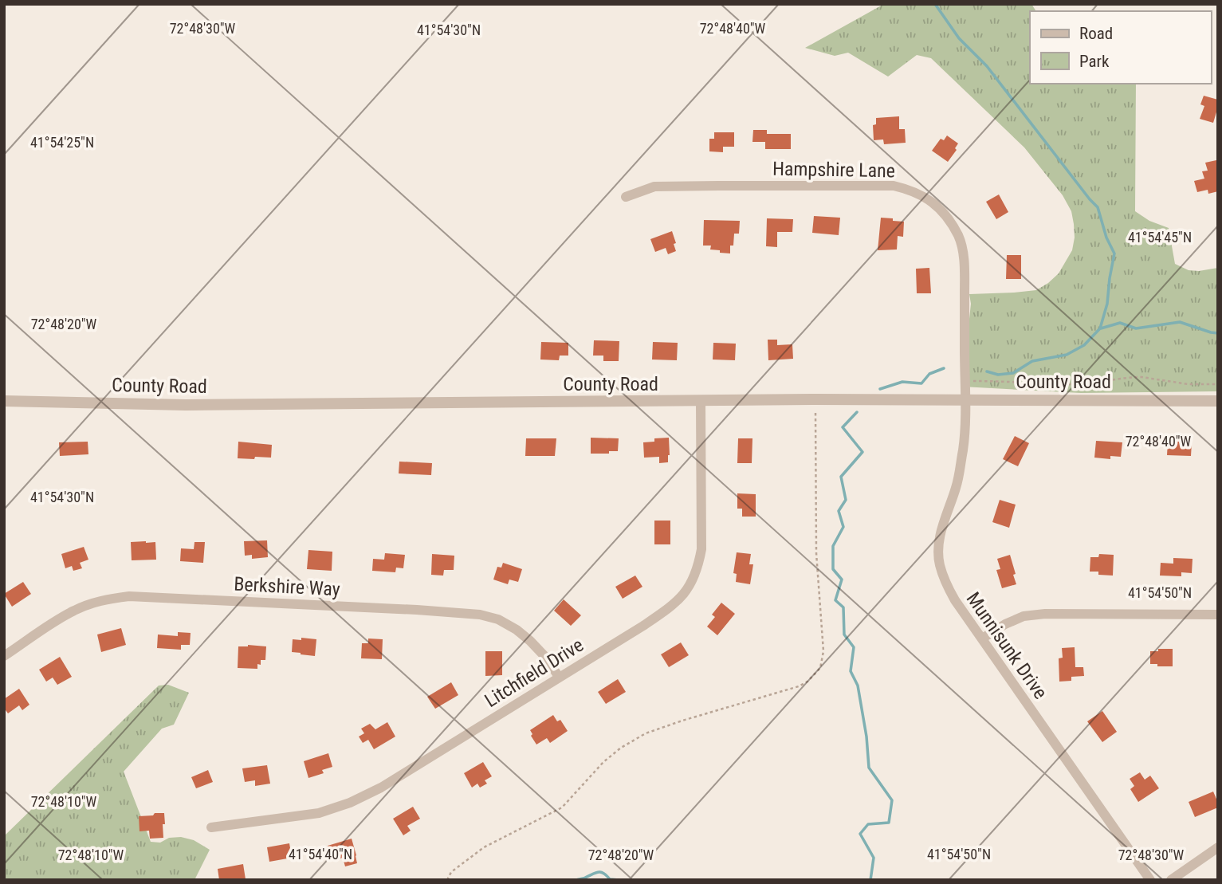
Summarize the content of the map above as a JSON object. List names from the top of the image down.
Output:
{
  "streets": {
    "street": [
      "Hampshire Lane",
      "County Road",
      "Berkshire Way",
      "Munnisunk Drive",
      "Litchfield Drive"
    ]
  },
  "crossings": [
    ["Hampshire Lane", "County Road"],
    ["Hampshire Lane", "Munnisunk Drive"],
    ["County Road", "Munnisunk Drive"],
    ["County Road", "Litchfield Drive"],
    ["Berkshire Way", "Litchfield Drive"]
  ],
  "legend": ["Road", "Park"],
  "coordinates": [
    "72°48'30\"W",
    "72°48'40\"W",
    "41°54'30\"N",
    "41°54'25\"N",
    "41°54'45\"N",
    "72°48'20\"W",
    "41°54'50\"N",
    "72°48'10\"W",
    "41°54'40\"N"
  ]
}
